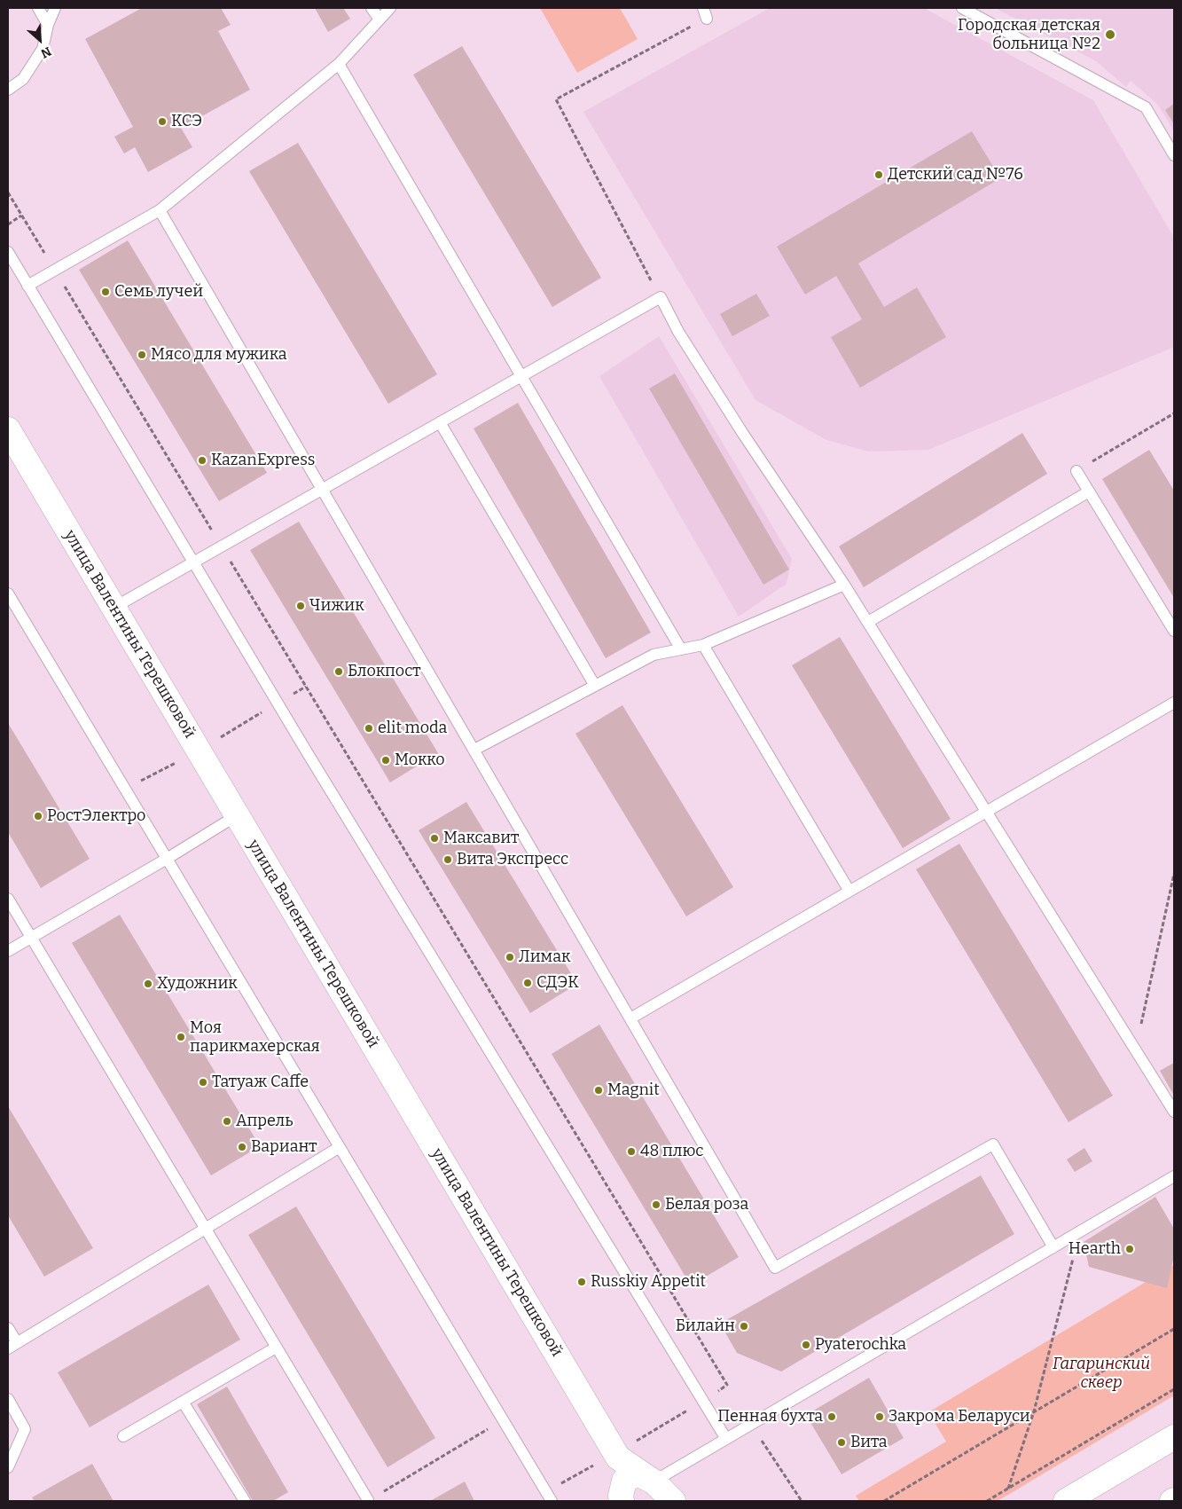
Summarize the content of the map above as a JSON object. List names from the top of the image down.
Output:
{
  "streets": {
    "main road": ["улица Валентины Терешковой"]
  },
  "parks": ["Гагаринский сквер"],
  "places": [
    "Городская детская больница №2",
    "КСЭ",
    "Детский сад №76",
    "Семь лучей",
    "Мясо для мужика",
    "KazanExpress",
    "Чижик",
    "Блокпост",
    "elit moda",
    "Мокко",
    "РостЭлектро",
    "Максавит",
    "Вита Экспресс",
    "Лимак",
    "СДЭК",
    "Художник",
    "Моя парикмахерская",
    "Татуаж Caffe",
    "Magnit",
    "Апрель",
    "Вариант",
    "48 плюс",
    "Белая роза",
    "Hearth",
    "Russkiy Appetit",
    "Билайн",
    "Pyaterochka",
    "Пенная бухта",
    "Закрома Беларуси",
    "Вита"
  ],
  "north": "bottom right"
}
